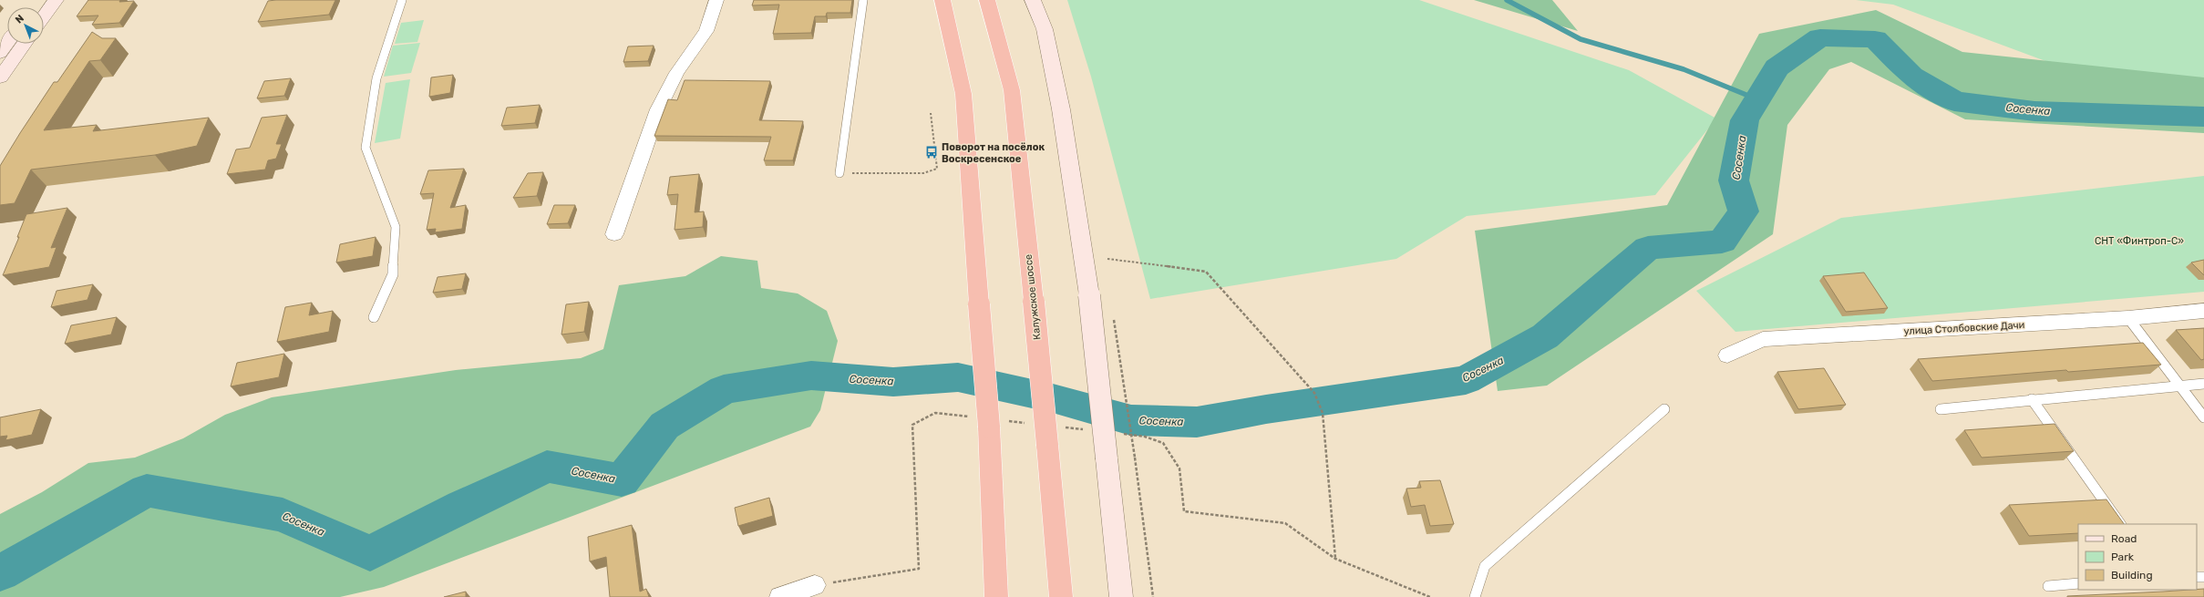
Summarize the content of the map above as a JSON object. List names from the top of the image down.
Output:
{
  "streets": {
    "highway": ["Калужское шоссе"],
    "street": ["улица Столбовские Дачи"]
  },
  "water": ["Сосенка"],
  "parks": ["СНТ «Финтроп-С»"],
  "places": {
    "bus stop": ["Поворот на посёлок Воскресенское"]
  },
  "legend": ["Road", "Park", "Building"],
  "north": "top left"
}
